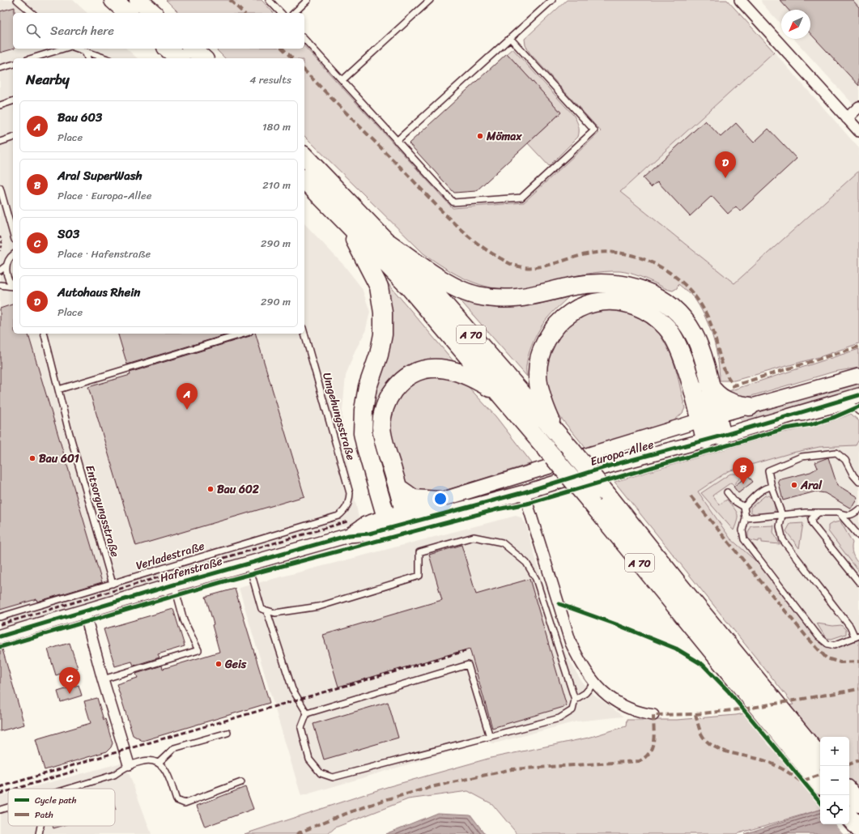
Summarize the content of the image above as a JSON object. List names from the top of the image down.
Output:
{
  "streets": {
    "highway": ["A 70"],
    "street": ["Europa-Allee", "Hafenstraße"],
    "lane": ["Umgehungsstraße", "Entsorgungsstraße", "Verladestraße"]
  },
  "crossings": [
    ["Umgehungsstraße", "Verladestraße"],
    ["Europa-Allee", "Hafenstraße"],
    ["Entsorgungsstraße", "Verladestraße"]
  ],
  "places": [
    "Mömax",
    "Bau 601",
    "Aral",
    "Bau 602",
    "Geis"
  ],
  "legend": ["Cycle path", "Path"],
  "north": "bottom left",
  "page": {
    "search": "Search here",
    "heading": ["Nearby", "4 results"],
    "list": [
      {
        "mark": "A",
        "name": "Bau 603",
        "note": "Place",
        "value": "180 m"
      },
      {
        "mark": "B",
        "name": "Aral SuperWash",
        "note": "Place · Europa-Allee",
        "value": "210 m"
      },
      {
        "mark": "C",
        "name": "S03",
        "note": "Place · Hafenstraße",
        "value": "290 m"
      },
      {
        "mark": "D",
        "name": "Autohaus Rhein",
        "note": "Place",
        "value": "290 m"
      }
    ],
    "pins": [
      "D",
      "A",
      "B",
      "C"
    ],
    "map_buttons": ["+", "−"]
  }
}
